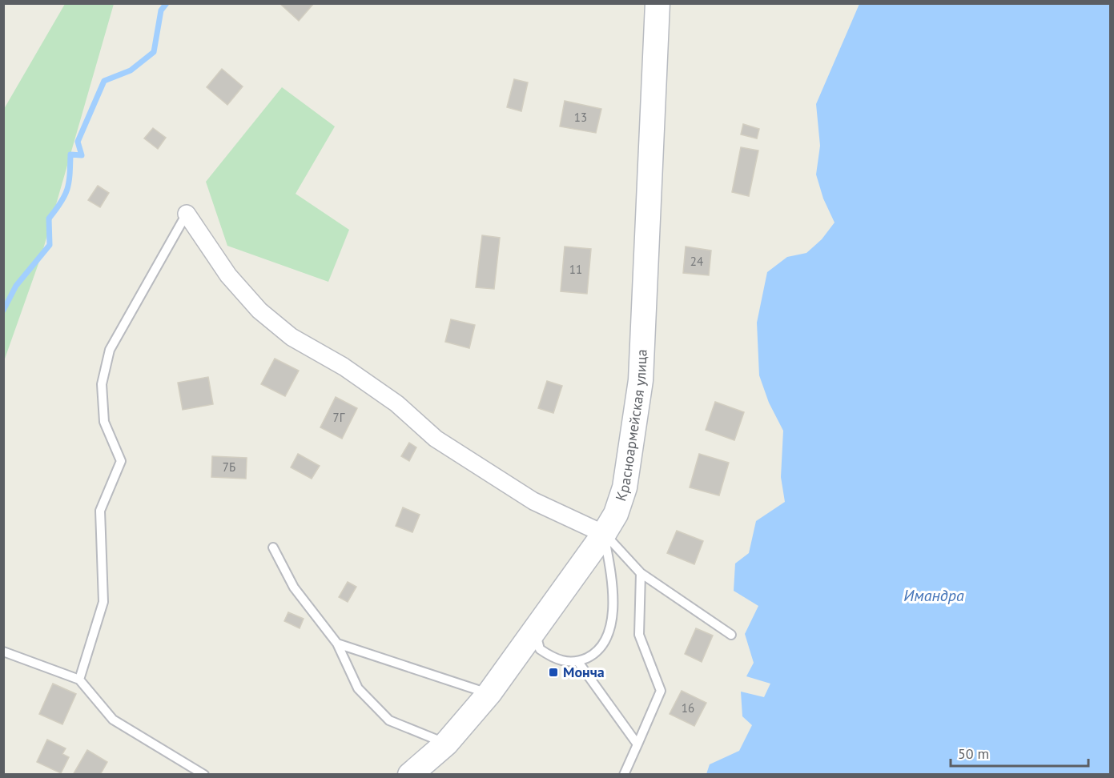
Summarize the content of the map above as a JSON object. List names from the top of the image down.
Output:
{
  "streets": {
    "street": ["Красноармейская улица"]
  },
  "water": ["Имандра"],
  "places": {
    "transit": ["Монча"]
  },
  "house_numbers": [
    "13",
    "24",
    "11",
    "7Г",
    "7Б",
    "16"
  ],
  "scale_bar": "50 m"
}
